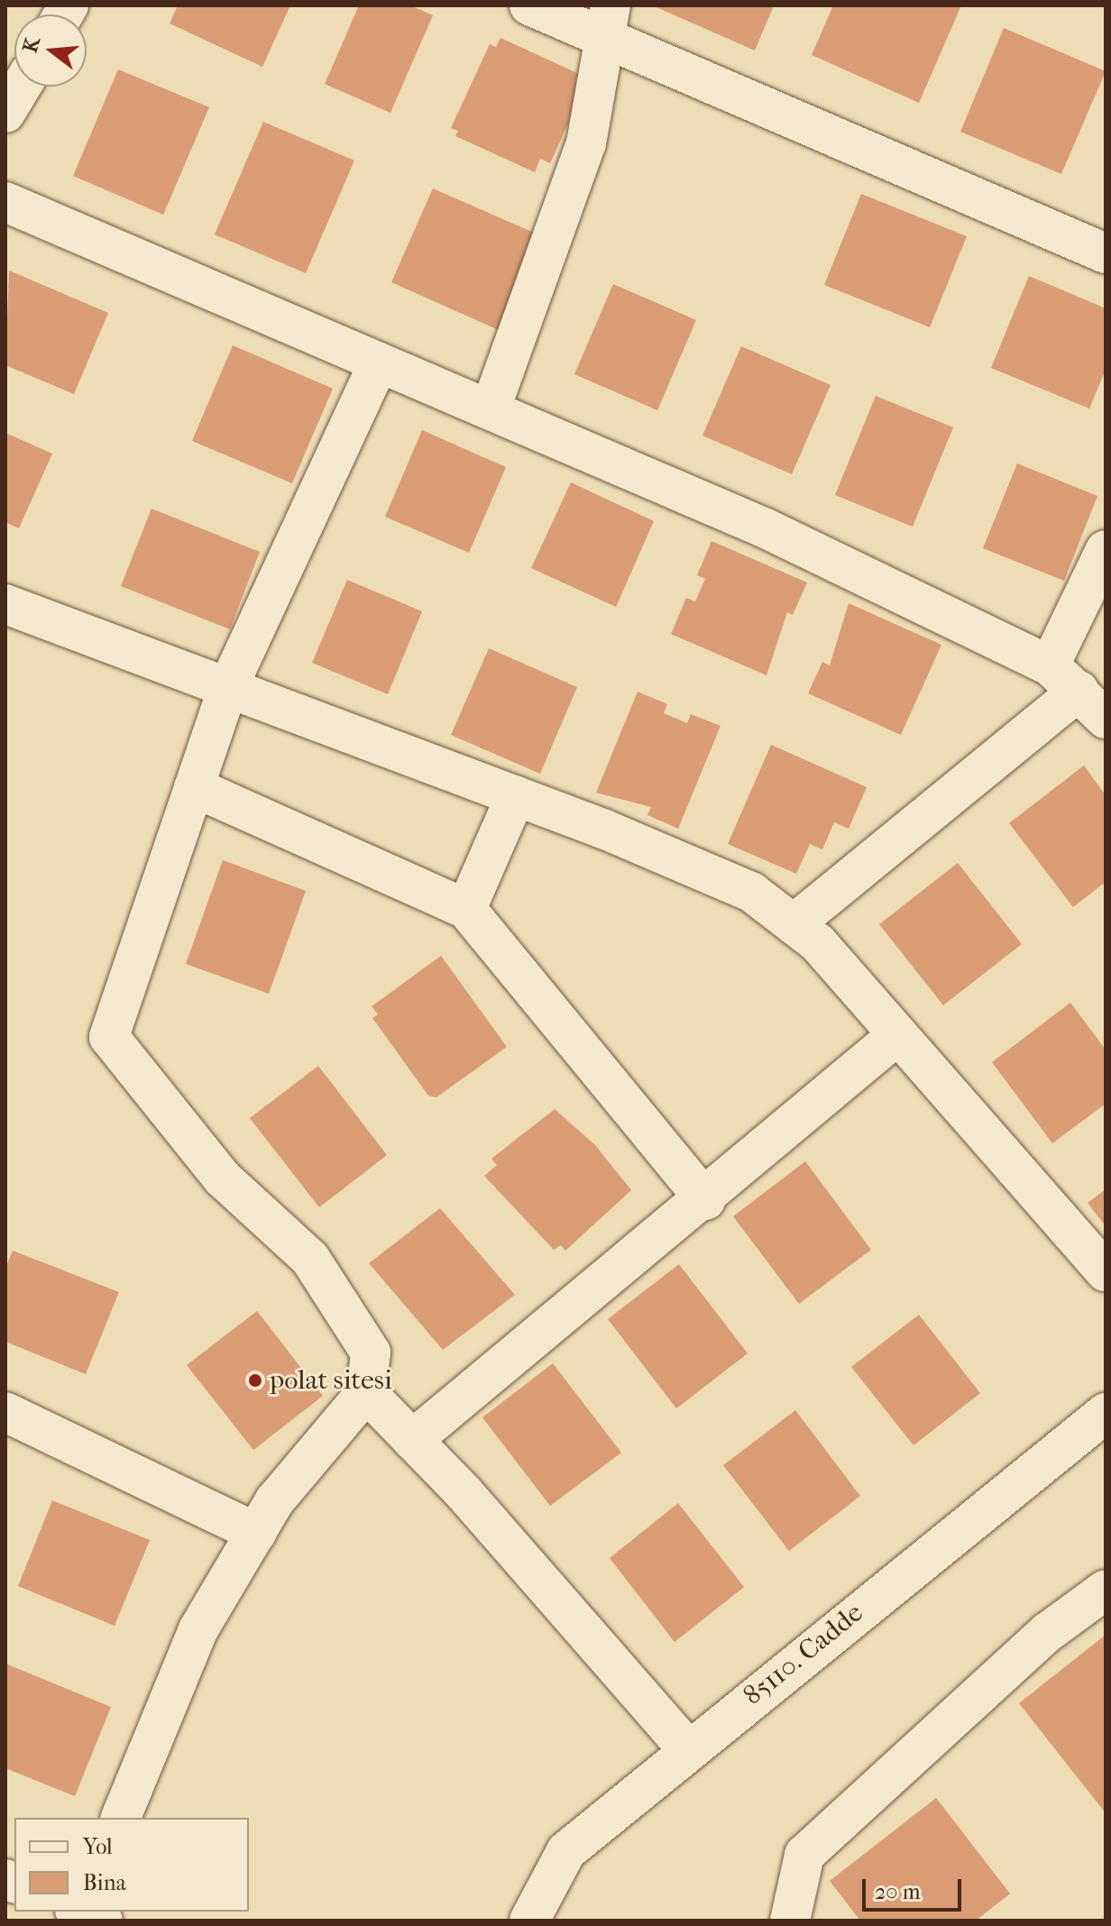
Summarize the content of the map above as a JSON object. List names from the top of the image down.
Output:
{
  "streets": {
    "street": ["85110. Cadde"]
  },
  "places": ["polat sitesi"],
  "legend": ["Yol", "Bina"],
  "scale_bar": "20 m",
  "north": "left"
}
